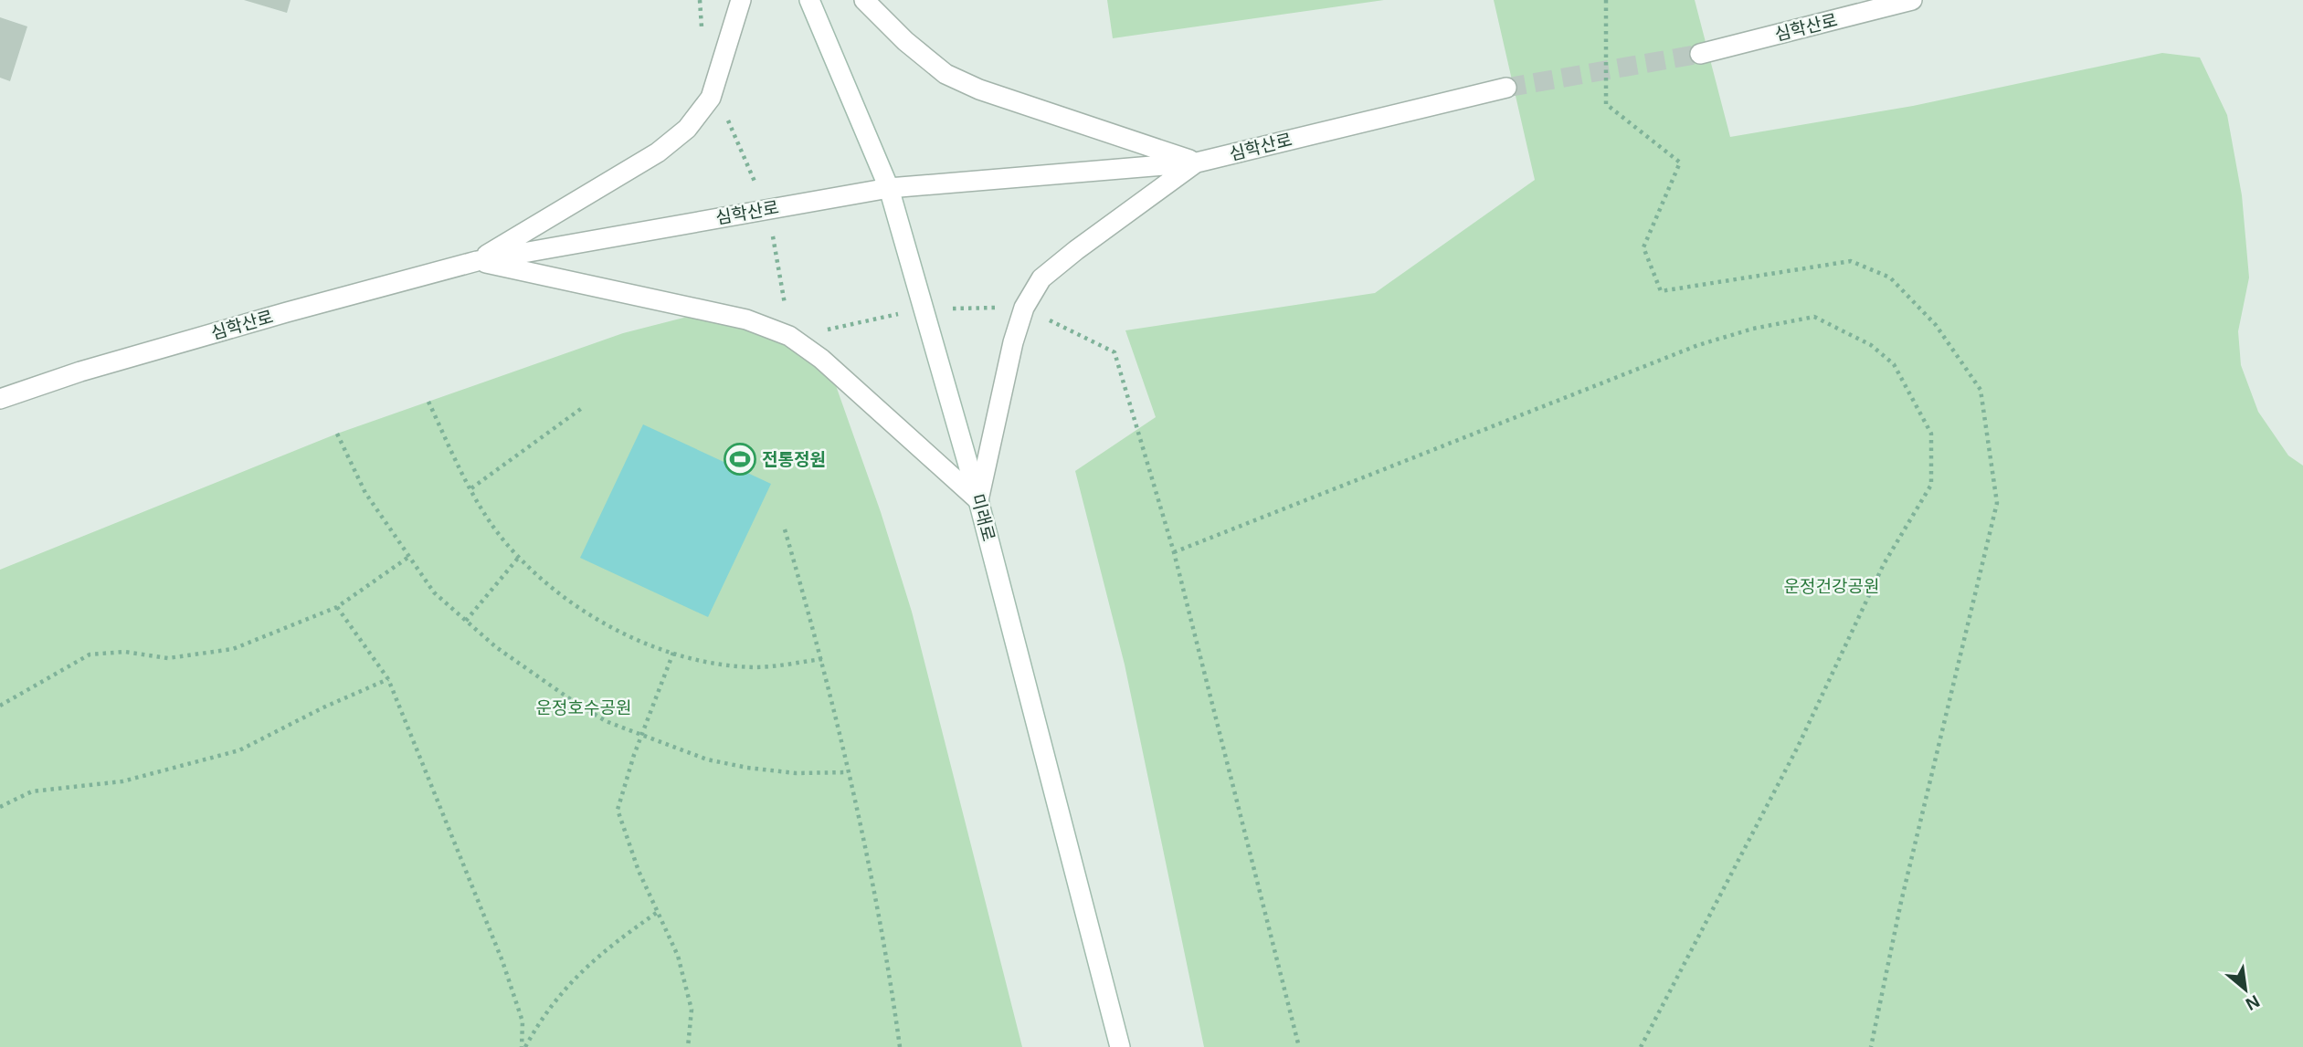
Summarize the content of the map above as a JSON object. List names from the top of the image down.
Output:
{
  "streets": {
    "street": ["심학산로", "미래로"]
  },
  "crossings": [
    ["심학산로", "미래로"]
  ],
  "parks": ["운정건강공원", "운정호수공원"],
  "places": {
    "sports": ["전통정원"]
  },
  "north": "bottom right"
}
